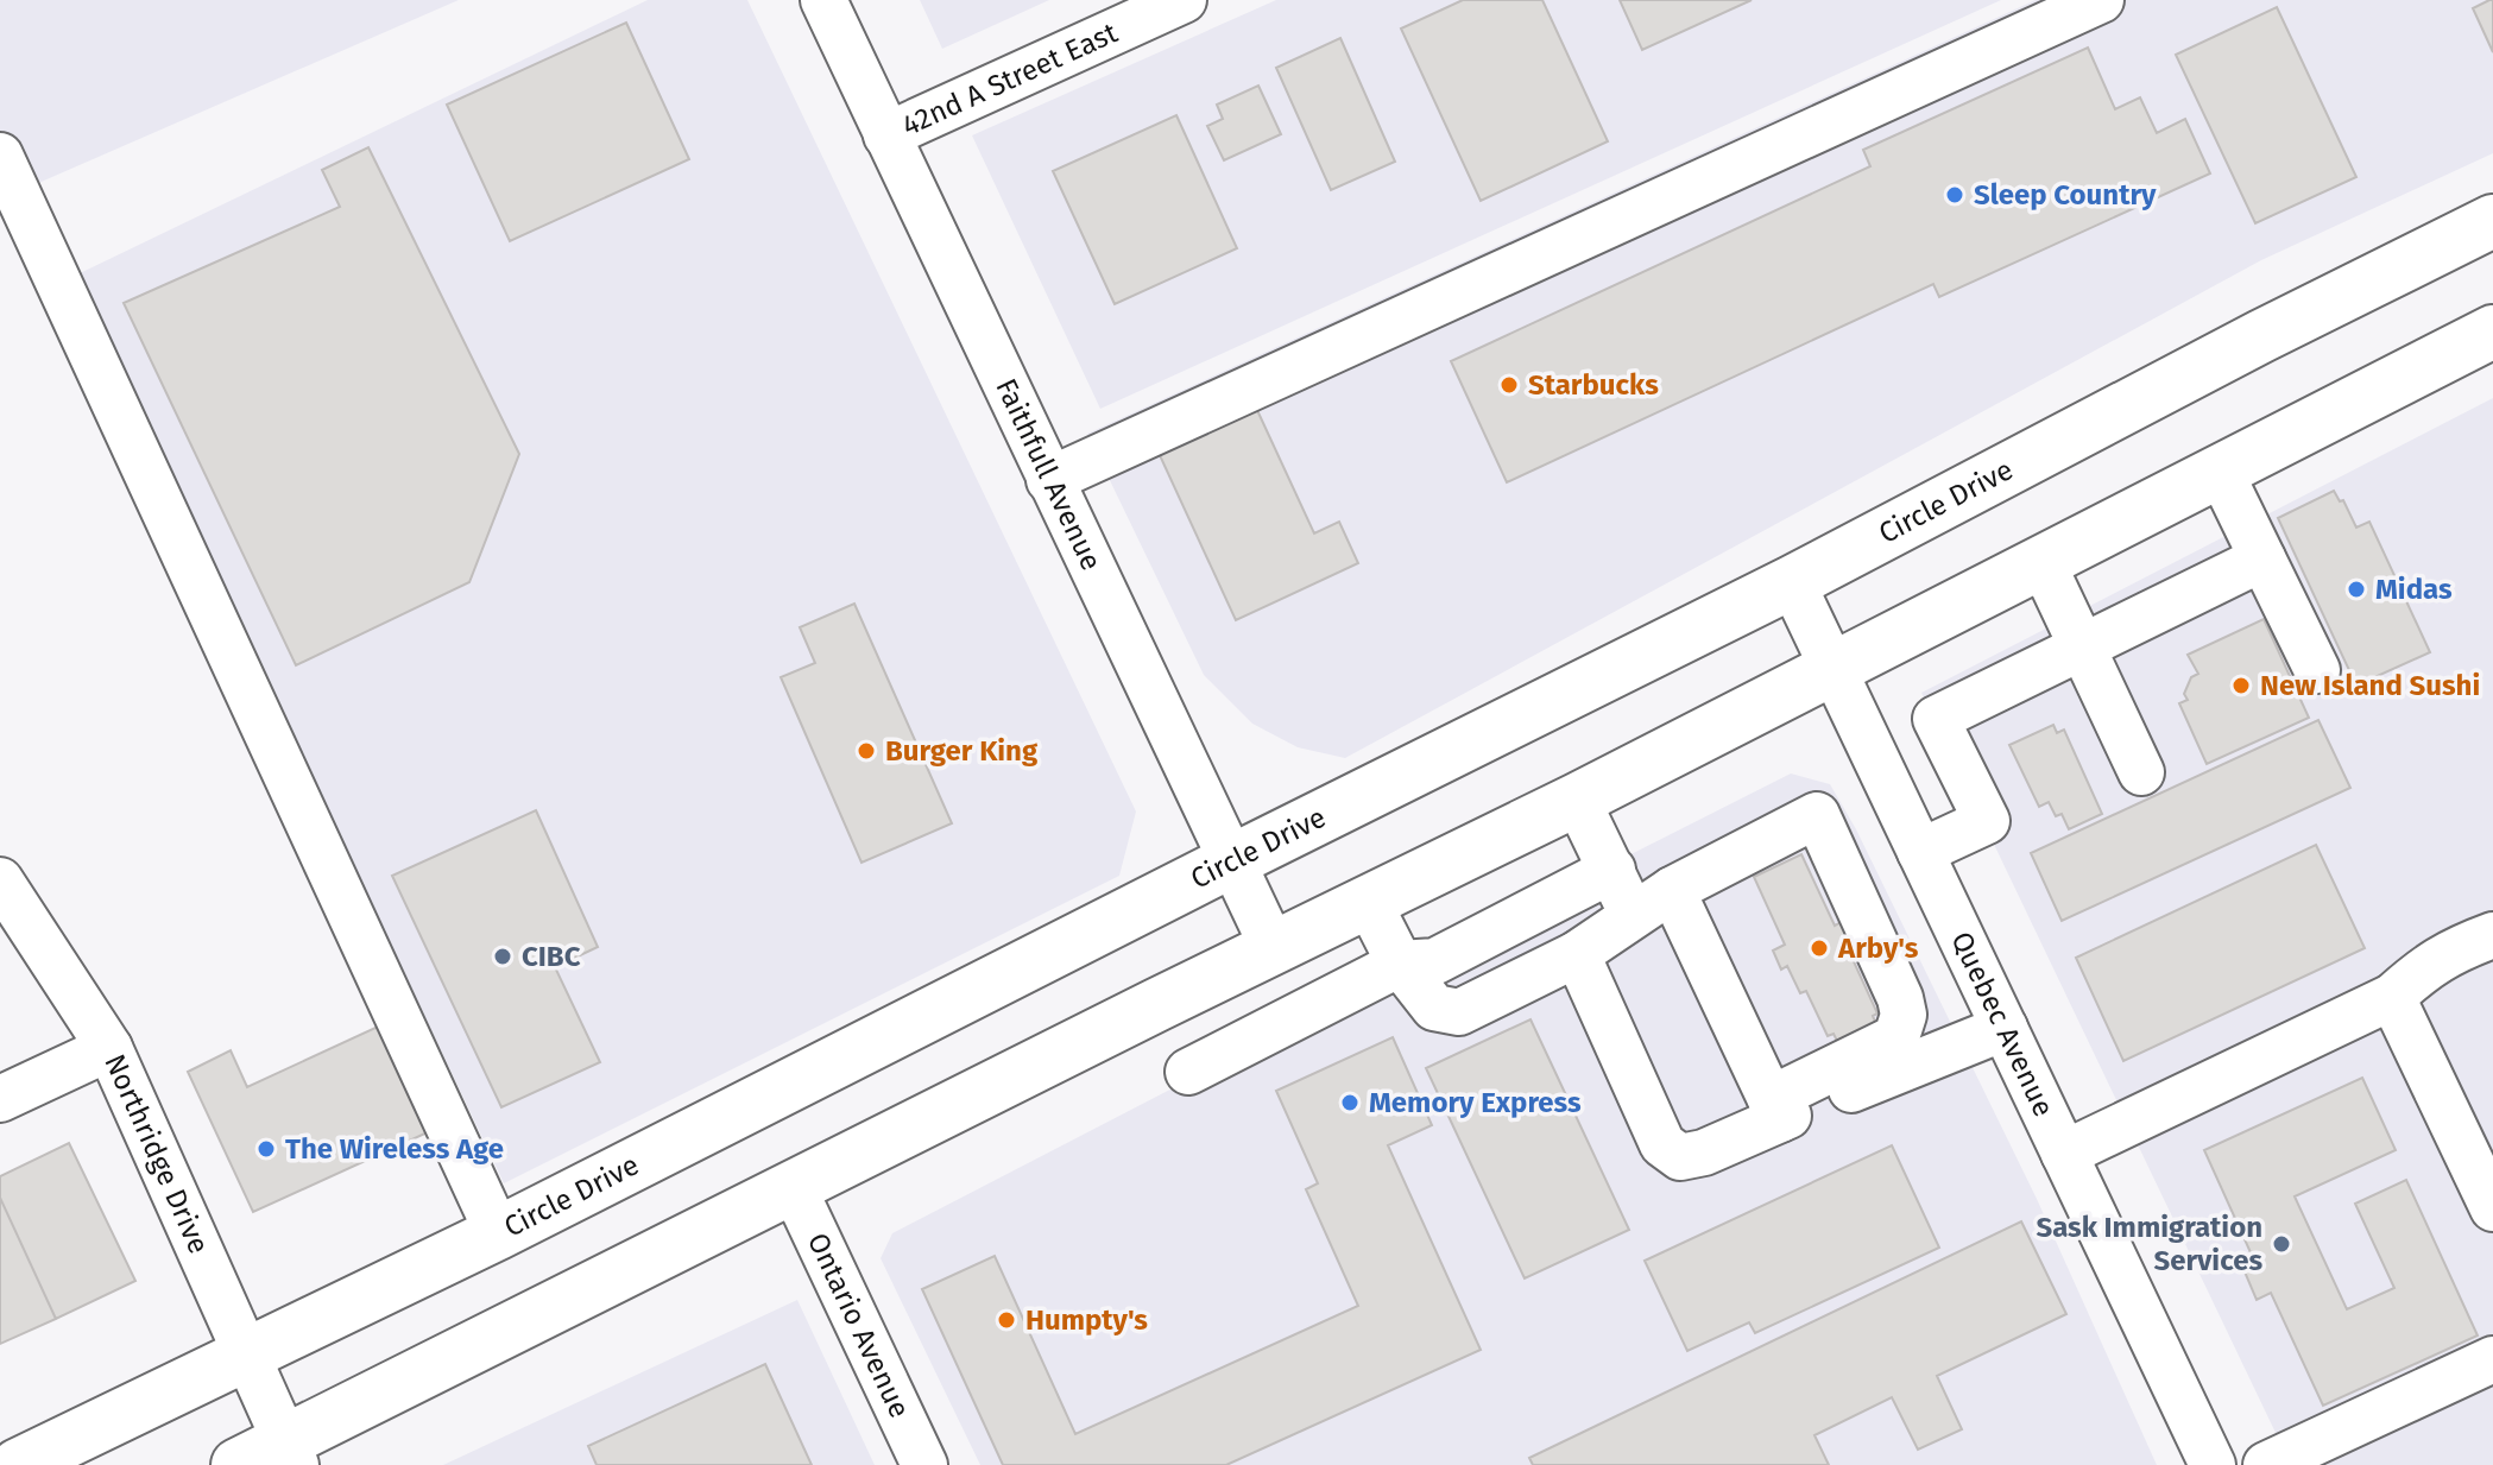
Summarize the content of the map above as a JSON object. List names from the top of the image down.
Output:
{
  "streets": {
    "highway": ["Circle Drive"],
    "street": [
      "42nd A Street East",
      "Faithfull Avenue",
      "Quebec Avenue",
      "Northridge Drive",
      "Ontario Avenue"
    ]
  },
  "crossings": [
    ["42nd A Street East", "Faithfull Avenue"],
    ["Faithfull Avenue", "Circle Drive"],
    ["Circle Drive", "Quebec Avenue"],
    ["Circle Drive", "Northridge Drive"]
  ],
  "places": [
    "Sleep Country",
    "Starbucks",
    "Midas",
    "New Island Sushi",
    "Burger King",
    "Arby's",
    "CIBC",
    "Memory Express",
    "The Wireless Age",
    "Sask Immigration Services",
    "Humpty's"
  ]
}
